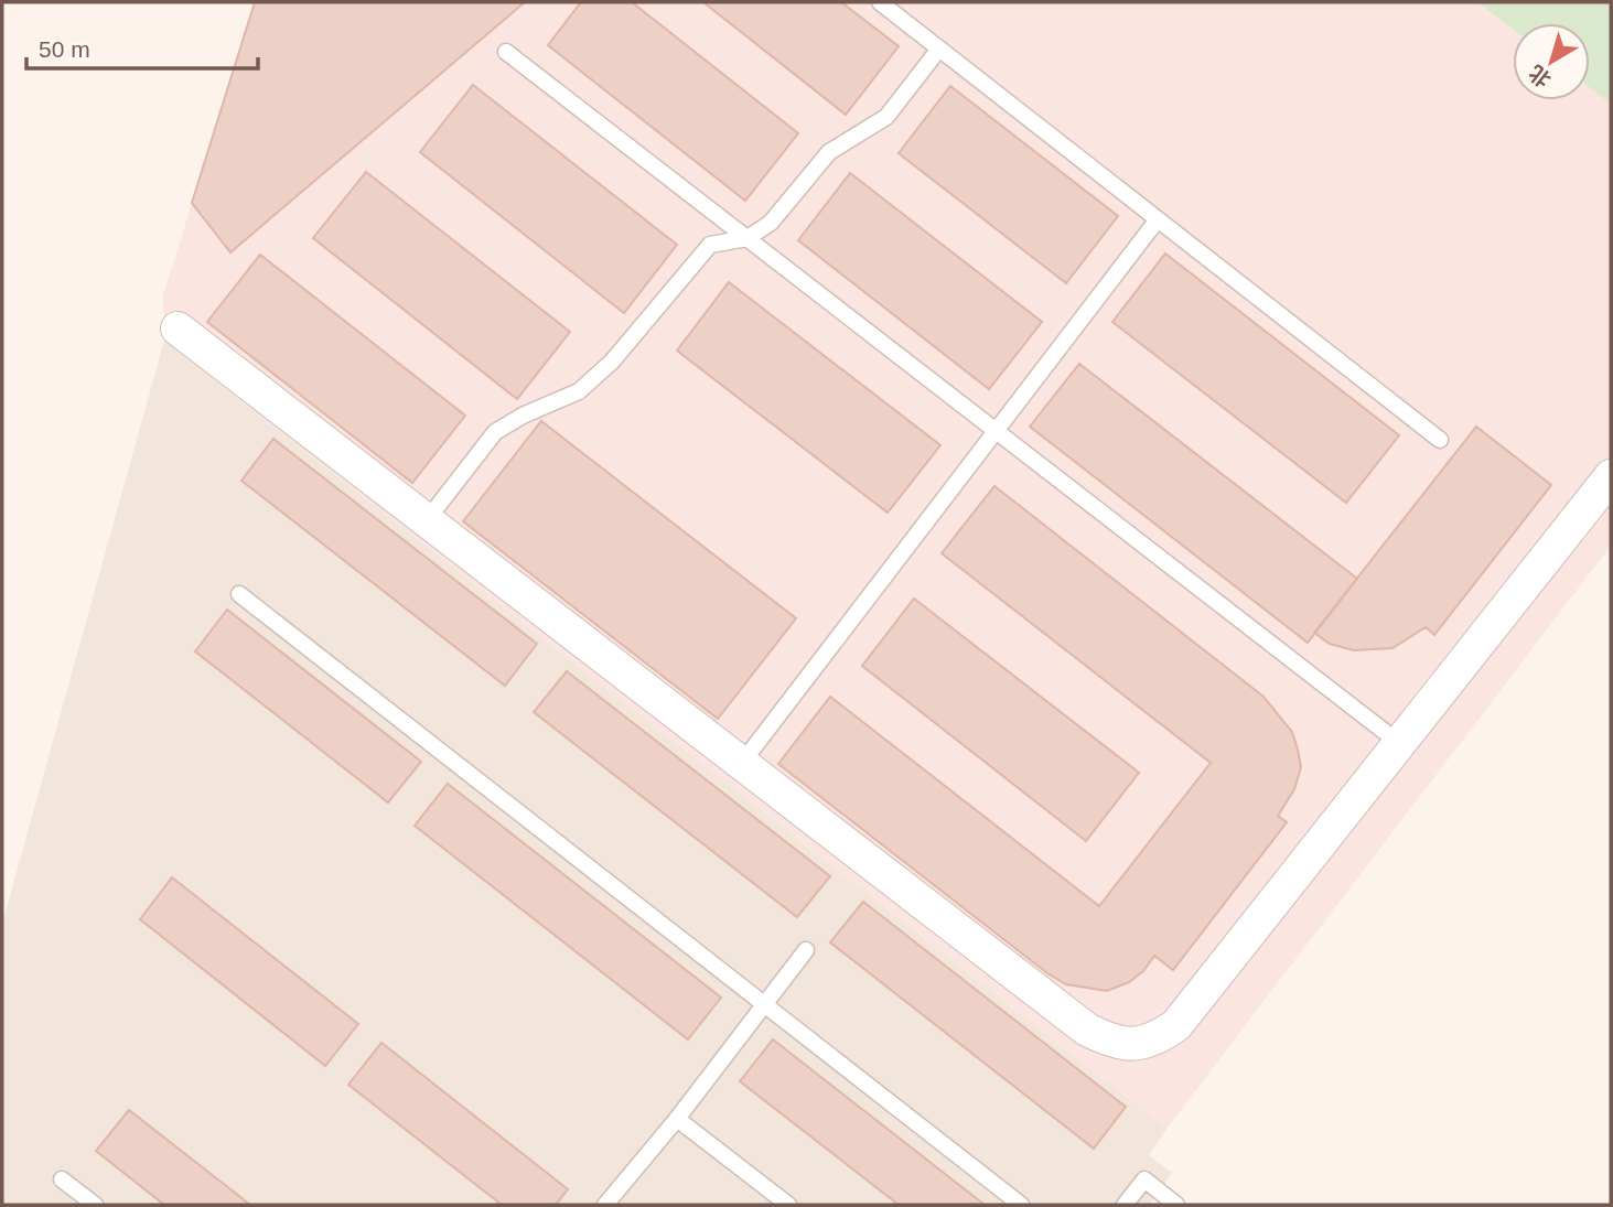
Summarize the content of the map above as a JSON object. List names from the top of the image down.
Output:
{
  "scale_bar": "50 m",
  "north": "bottom left"
}
